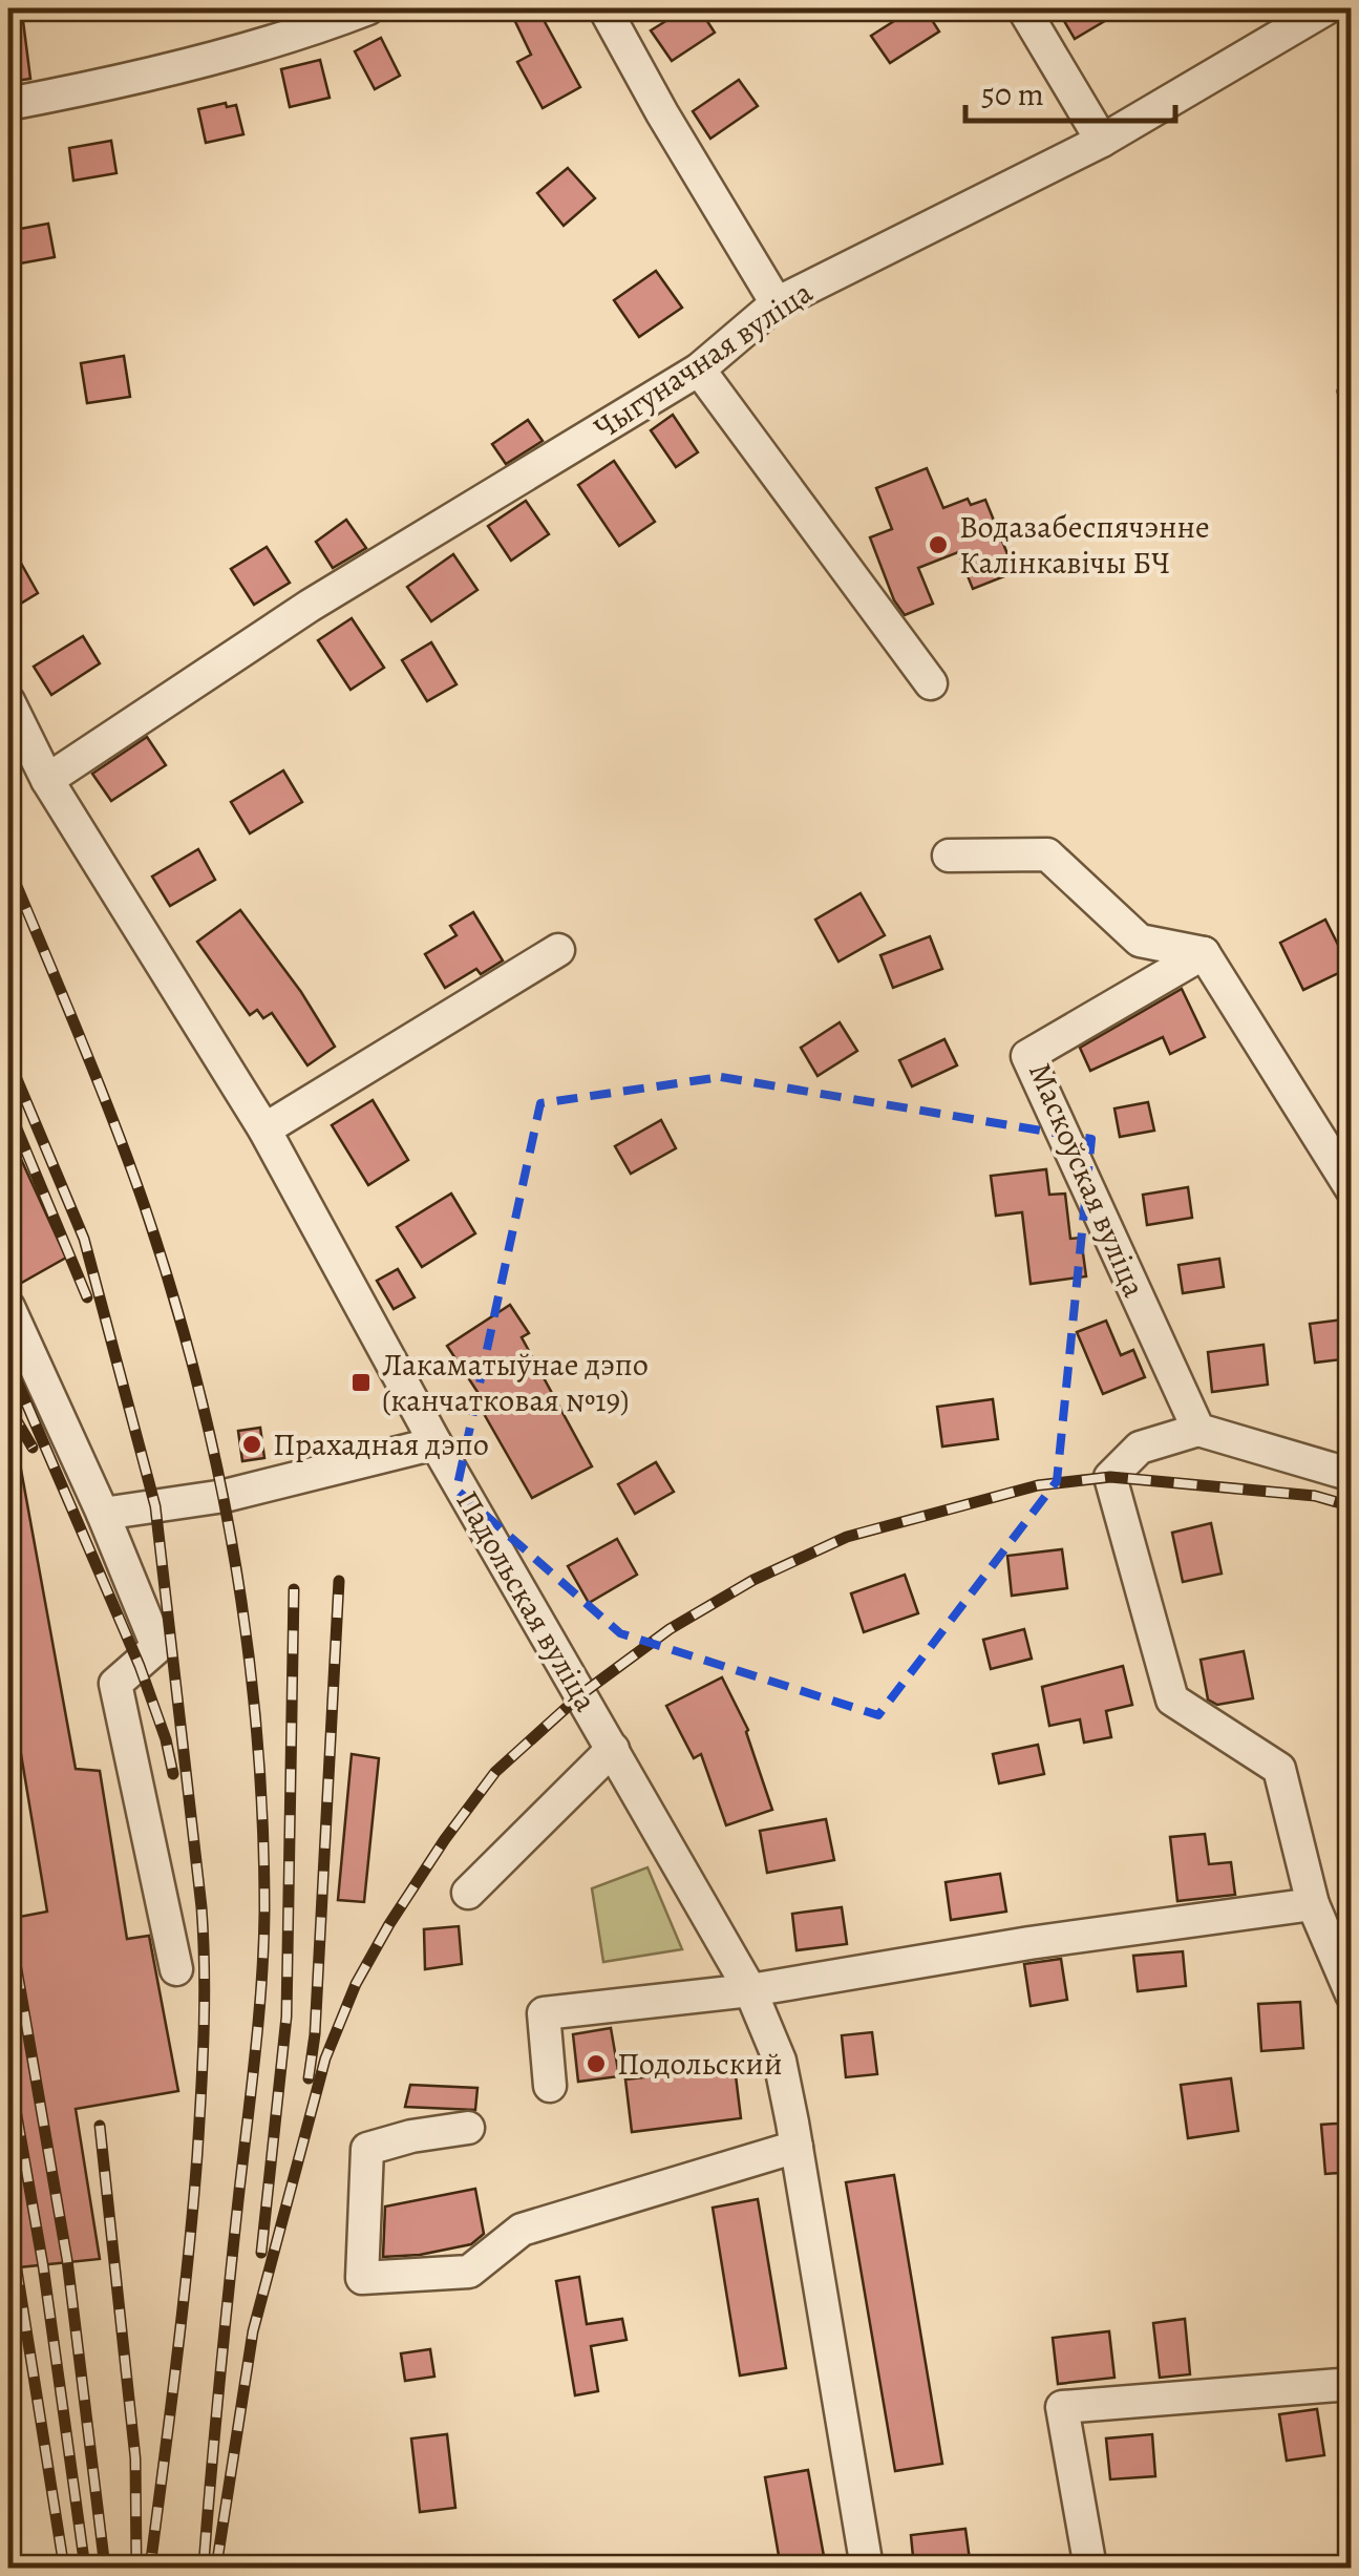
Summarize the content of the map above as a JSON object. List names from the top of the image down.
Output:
{
  "streets": {
    "street": ["Чыгуначная вуліца", "Маскоўская вуліца", "Падольская вуліца"]
  },
  "crossings": [
    ["Чыгуначная вуліца", "Падольская вуліца"]
  ],
  "places": {
    "other": ["Водазабеспячэнне Калінкавічы БЧ", "Прахадная дэпо", "Подольский"],
    "transit": ["Лакаматыўнае дэпо (канчатковая №19)"]
  },
  "scale_bar": "50 m"
}
